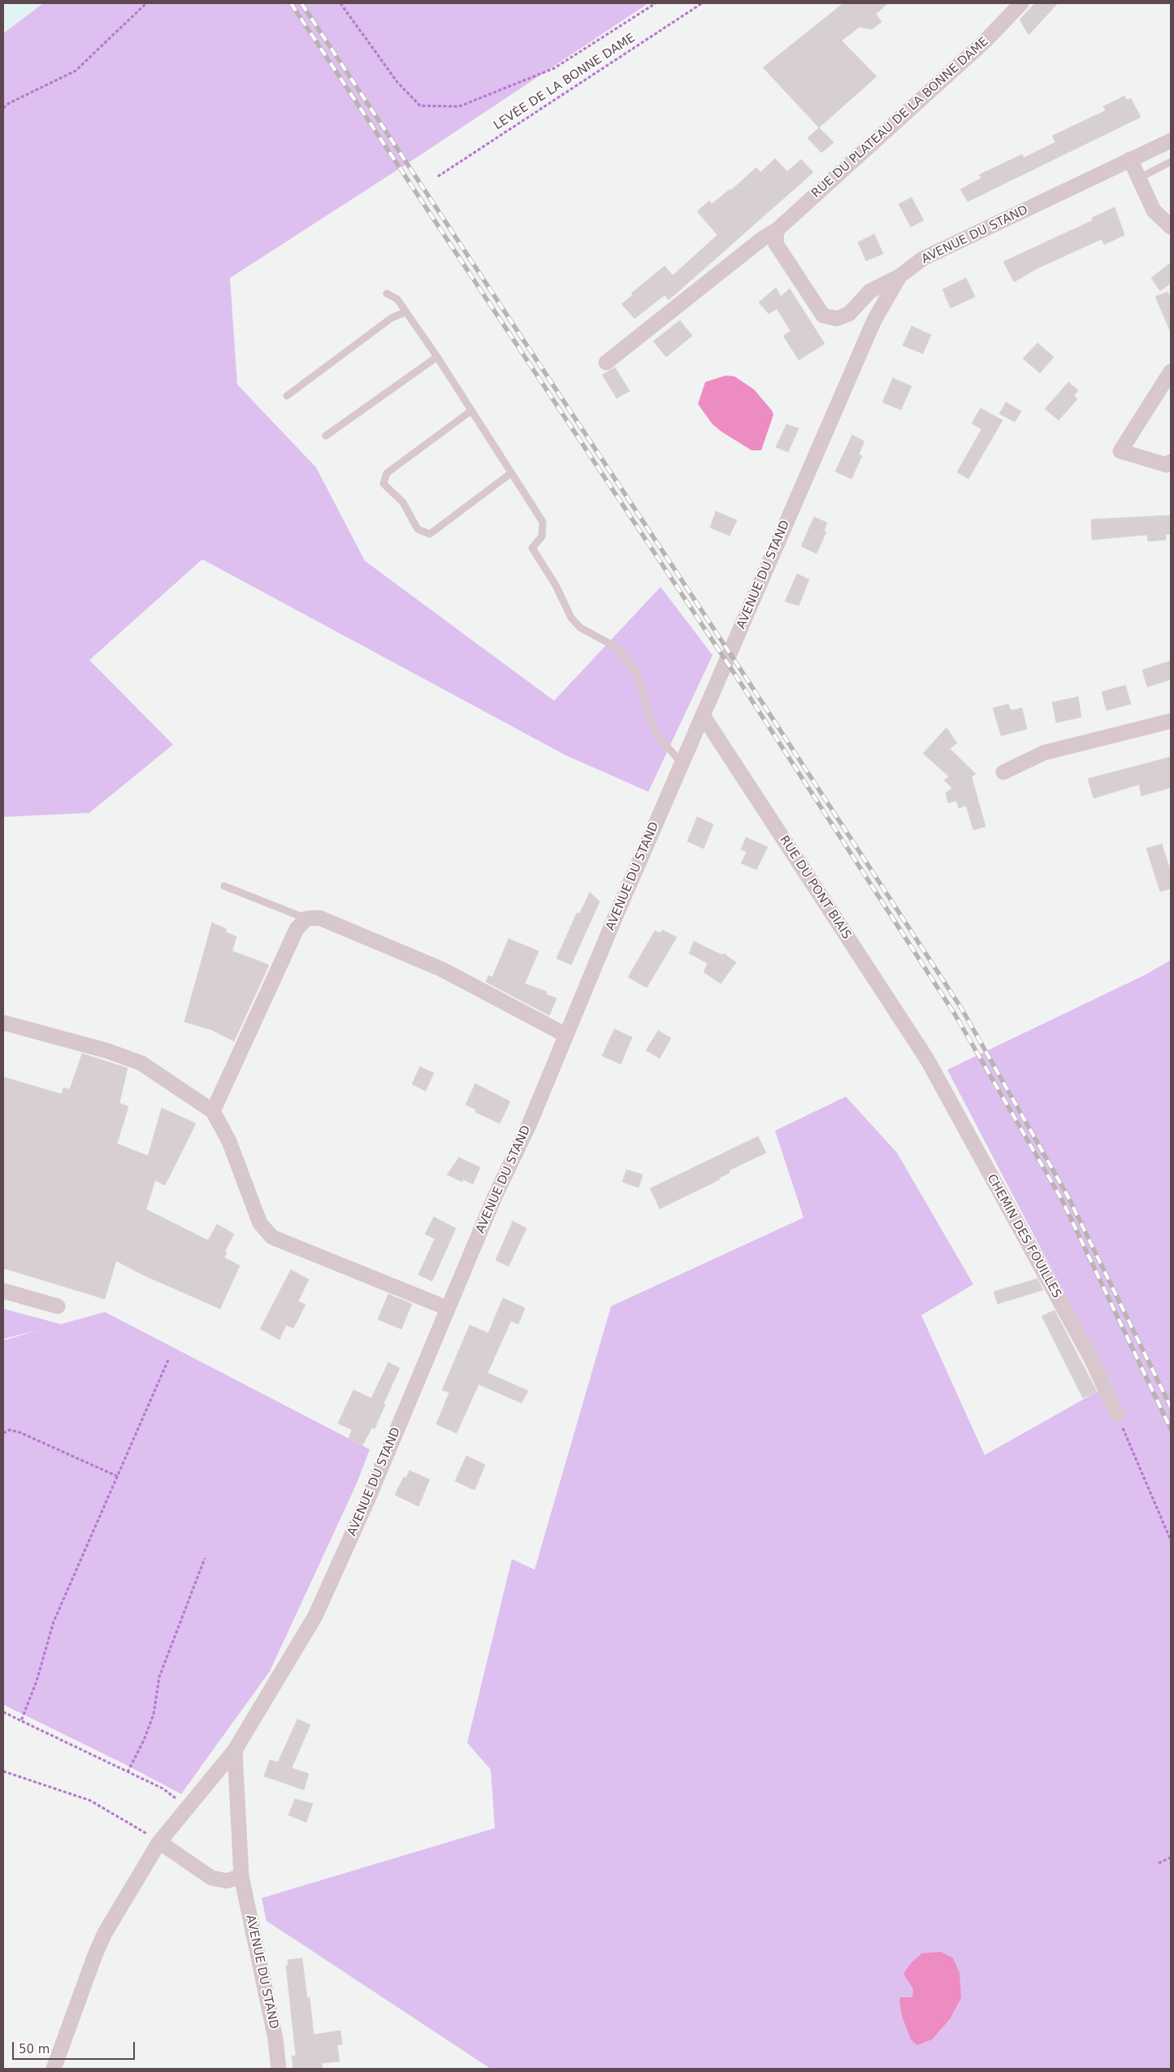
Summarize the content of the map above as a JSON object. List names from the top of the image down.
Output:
{
  "streets": {
    "street": [
      "RUE DU PLATEAU DE LA BONNE DAME",
      "AVENUE DU STAND",
      "RUE DU PONT BIAIS",
      "CHEMIN DES FOUILLES"
    ],
    "path": ["LEVÉE DE LA BONNE DAME"]
  },
  "crossings": [
    ["AVENUE DU STAND", "RUE DU PONT BIAIS"],
    ["RUE DU PONT BIAIS", "CHEMIN DES FOUILLES"]
  ],
  "scale_bar": "50 m"
}
